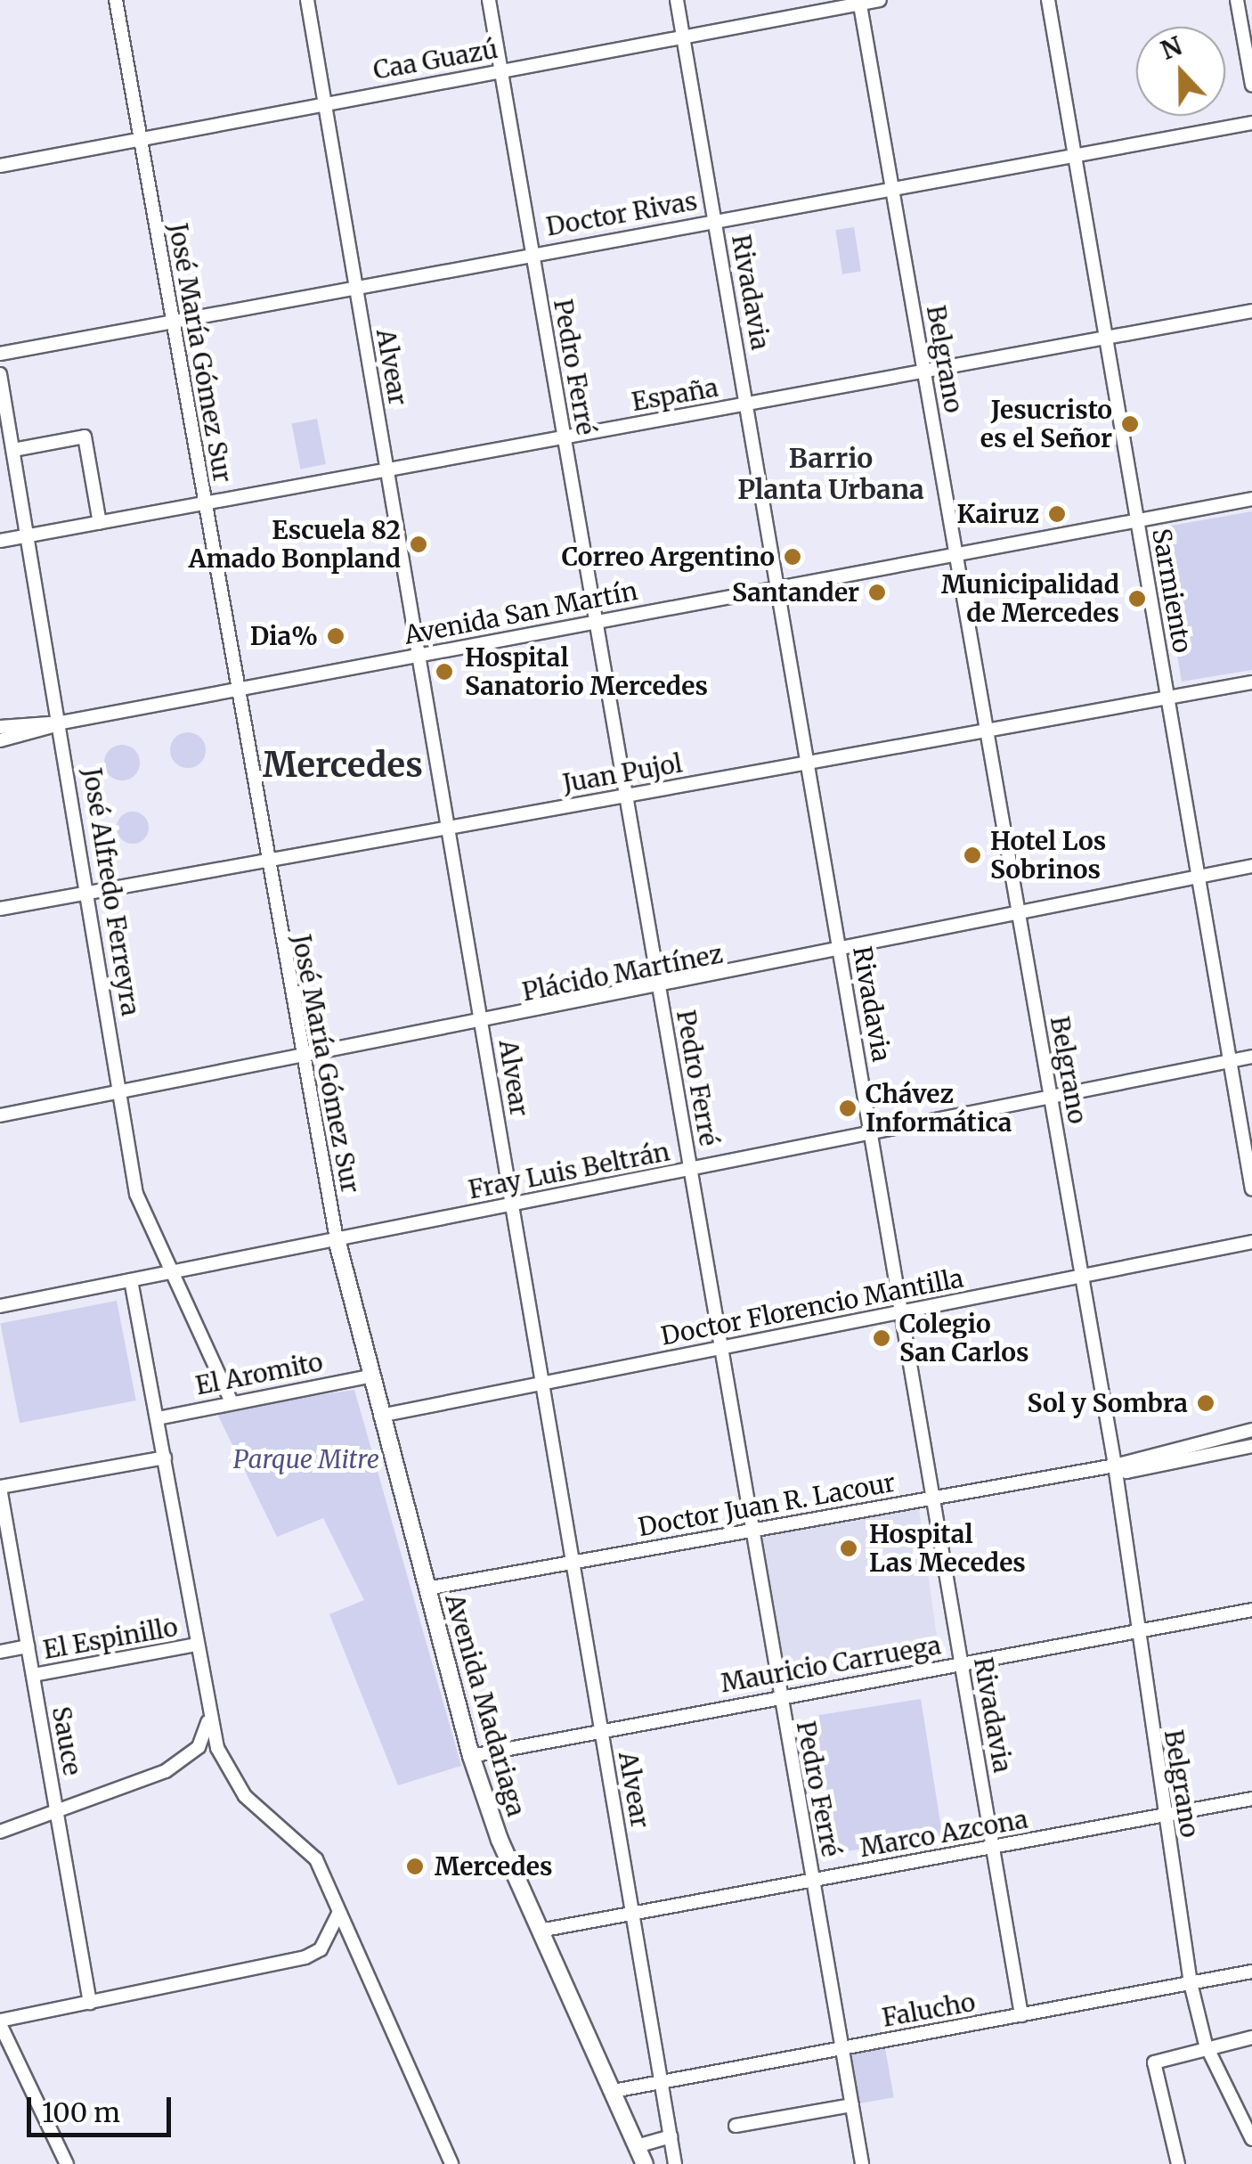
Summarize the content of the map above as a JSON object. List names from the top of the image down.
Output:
{
  "streets": {
    "main road": ["Avenida Madariaga"],
    "street": [
      "Caa Guazú",
      "Doctor Rivas",
      "Rivadavia",
      "José María Gómez Sur",
      "Belgrano",
      "Alvear",
      "Pedro Ferré",
      "España",
      "Sarmiento",
      "Avenida San Martín",
      "Juan Pujol",
      "José Alfredo Ferreyra",
      "Plácido Martínez",
      "Fray Luis Beltrán",
      "Doctor Florencio Mantilla",
      "El Aromito",
      "Doctor Juan R. Lacour",
      "El Espinillo",
      "Mauricio Carruega",
      "Sauce",
      "Marco Azcona",
      "Falucho"
    ]
  },
  "crossings": [
    ["Caa Guazú", "Rivadavia"],
    ["Caa Guazú", "José María Gómez Sur"],
    ["Caa Guazú", "Belgrano"],
    ["Caa Guazú", "Alvear"],
    ["Caa Guazú", "Pedro Ferré"],
    ["Doctor Rivas", "Rivadavia"],
    ["Doctor Rivas", "José María Gómez Sur"],
    ["Doctor Rivas", "Belgrano"],
    ["Doctor Rivas", "Alvear"],
    ["Doctor Rivas", "Pedro Ferré"],
    ["Doctor Rivas", "Sarmiento"],
    ["Rivadavia", "España"],
    ["Rivadavia", "Avenida San Martín"],
    ["Rivadavia", "Juan Pujol"],
    ["Rivadavia", "Plácido Martínez"],
    ["Rivadavia", "Fray Luis Beltrán"],
    ["Rivadavia", "Doctor Florencio Mantilla"],
    ["Rivadavia", "Doctor Juan R. Lacour"],
    ["Rivadavia", "Mauricio Carruega"],
    ["Rivadavia", "Marco Azcona"],
    ["Rivadavia", "Falucho"],
    ["José María Gómez Sur", "España"],
    ["José María Gómez Sur", "Avenida San Martín"],
    ["José María Gómez Sur", "Juan Pujol"],
    ["José María Gómez Sur", "Plácido Martínez"],
    ["José María Gómez Sur", "Fray Luis Beltrán"],
    ["José María Gómez Sur", "Avenida Madariaga"],
    ["Belgrano", "España"],
    ["Belgrano", "Avenida San Martín"],
    ["Belgrano", "Juan Pujol"],
    ["Belgrano", "Plácido Martínez"],
    ["Belgrano", "Fray Luis Beltrán"],
    ["Belgrano", "Doctor Florencio Mantilla"],
    ["Belgrano", "Doctor Juan R. Lacour"],
    ["Belgrano", "Mauricio Carruega"],
    ["Belgrano", "Marco Azcona"],
    ["Belgrano", "Falucho"],
    ["Alvear", "España"],
    ["Alvear", "Avenida San Martín"],
    ["Alvear", "Juan Pujol"],
    ["Alvear", "Plácido Martínez"],
    ["Alvear", "Fray Luis Beltrán"],
    ["Alvear", "Doctor Florencio Mantilla"],
    ["Alvear", "Doctor Juan R. Lacour"],
    ["Alvear", "Mauricio Carruega"],
    ["Alvear", "Marco Azcona"],
    ["Alvear", "Falucho"],
    ["Pedro Ferré", "España"],
    ["Pedro Ferré", "Avenida San Martín"],
    ["Pedro Ferré", "Juan Pujol"],
    ["Pedro Ferré", "Plácido Martínez"],
    ["Pedro Ferré", "Fray Luis Beltrán"],
    ["Pedro Ferré", "Doctor Florencio Mantilla"],
    ["Pedro Ferré", "Doctor Juan R. Lacour"],
    ["Pedro Ferré", "Mauricio Carruega"],
    ["Pedro Ferré", "Marco Azcona"],
    ["Pedro Ferré", "Falucho"],
    ["España", "Sarmiento"],
    ["España", "José Alfredo Ferreyra"],
    ["Sarmiento", "Avenida San Martín"],
    ["Sarmiento", "Juan Pujol"],
    ["Sarmiento", "Plácido Martínez"],
    ["Sarmiento", "Fray Luis Beltrán"],
    ["Avenida San Martín", "José Alfredo Ferreyra"],
    ["Juan Pujol", "José Alfredo Ferreyra"],
    ["José Alfredo Ferreyra", "Plácido Martínez"],
    ["José Alfredo Ferreyra", "Fray Luis Beltrán"],
    ["José Alfredo Ferreyra", "El Aromito"],
    ["Fray Luis Beltrán", "Avenida Madariaga"],
    ["Doctor Florencio Mantilla", "Avenida Madariaga"],
    ["El Aromito", "Avenida Madariaga"],
    ["Doctor Juan R. Lacour", "Avenida Madariaga"],
    ["El Espinillo", "Sauce"],
    ["Mauricio Carruega", "Avenida Madariaga"],
    ["Avenida Madariaga", "Marco Azcona"],
    ["Avenida Madariaga", "Falucho"]
  ],
  "districts": ["Barrio Planta Urbana", "Mercedes"],
  "parks": ["Parque Mitre"],
  "places": [
    "Jesucristo es el Señor",
    "Kairuz",
    "Escuela 82 Amado Bonpland",
    "Correo Argentino",
    "Santander",
    "Municipalidad de Mercedes",
    "Dia%",
    "Hospital Sanatorio Mercedes",
    "Hotel Los Sobrinos",
    "Chávez Informática",
    "Colegio San Carlos",
    "Sol y Sombra",
    "Hospital Las Mecedes",
    "Mercedes"
  ],
  "scale_bar": "100 m",
  "north": "top"
}
